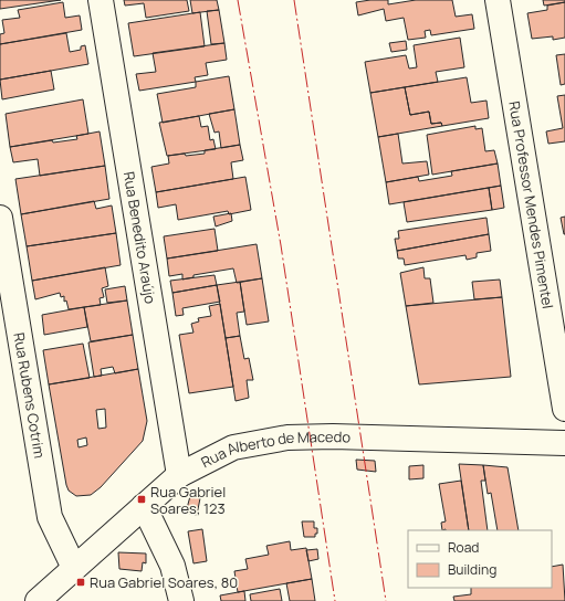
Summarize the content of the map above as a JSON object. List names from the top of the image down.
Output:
{
  "streets": {
    "street": [
      "Rua Professor Mendes Pimentel",
      "Rua Benedito Araújo",
      "Rua Rubens Cotrim",
      "Rua Alberto de Macedo"
    ]
  },
  "crossings": [
    ["Rua Benedito Araújo", "Rua Alberto de Macedo"],
    ["Rua Rubens Cotrim", "Rua Alberto de Macedo"]
  ],
  "places": {
    "transit": ["Rua Gabriel Soares, 123", "Rua Gabriel Soares, 80"]
  },
  "legend": ["Road", "Building"]
}
